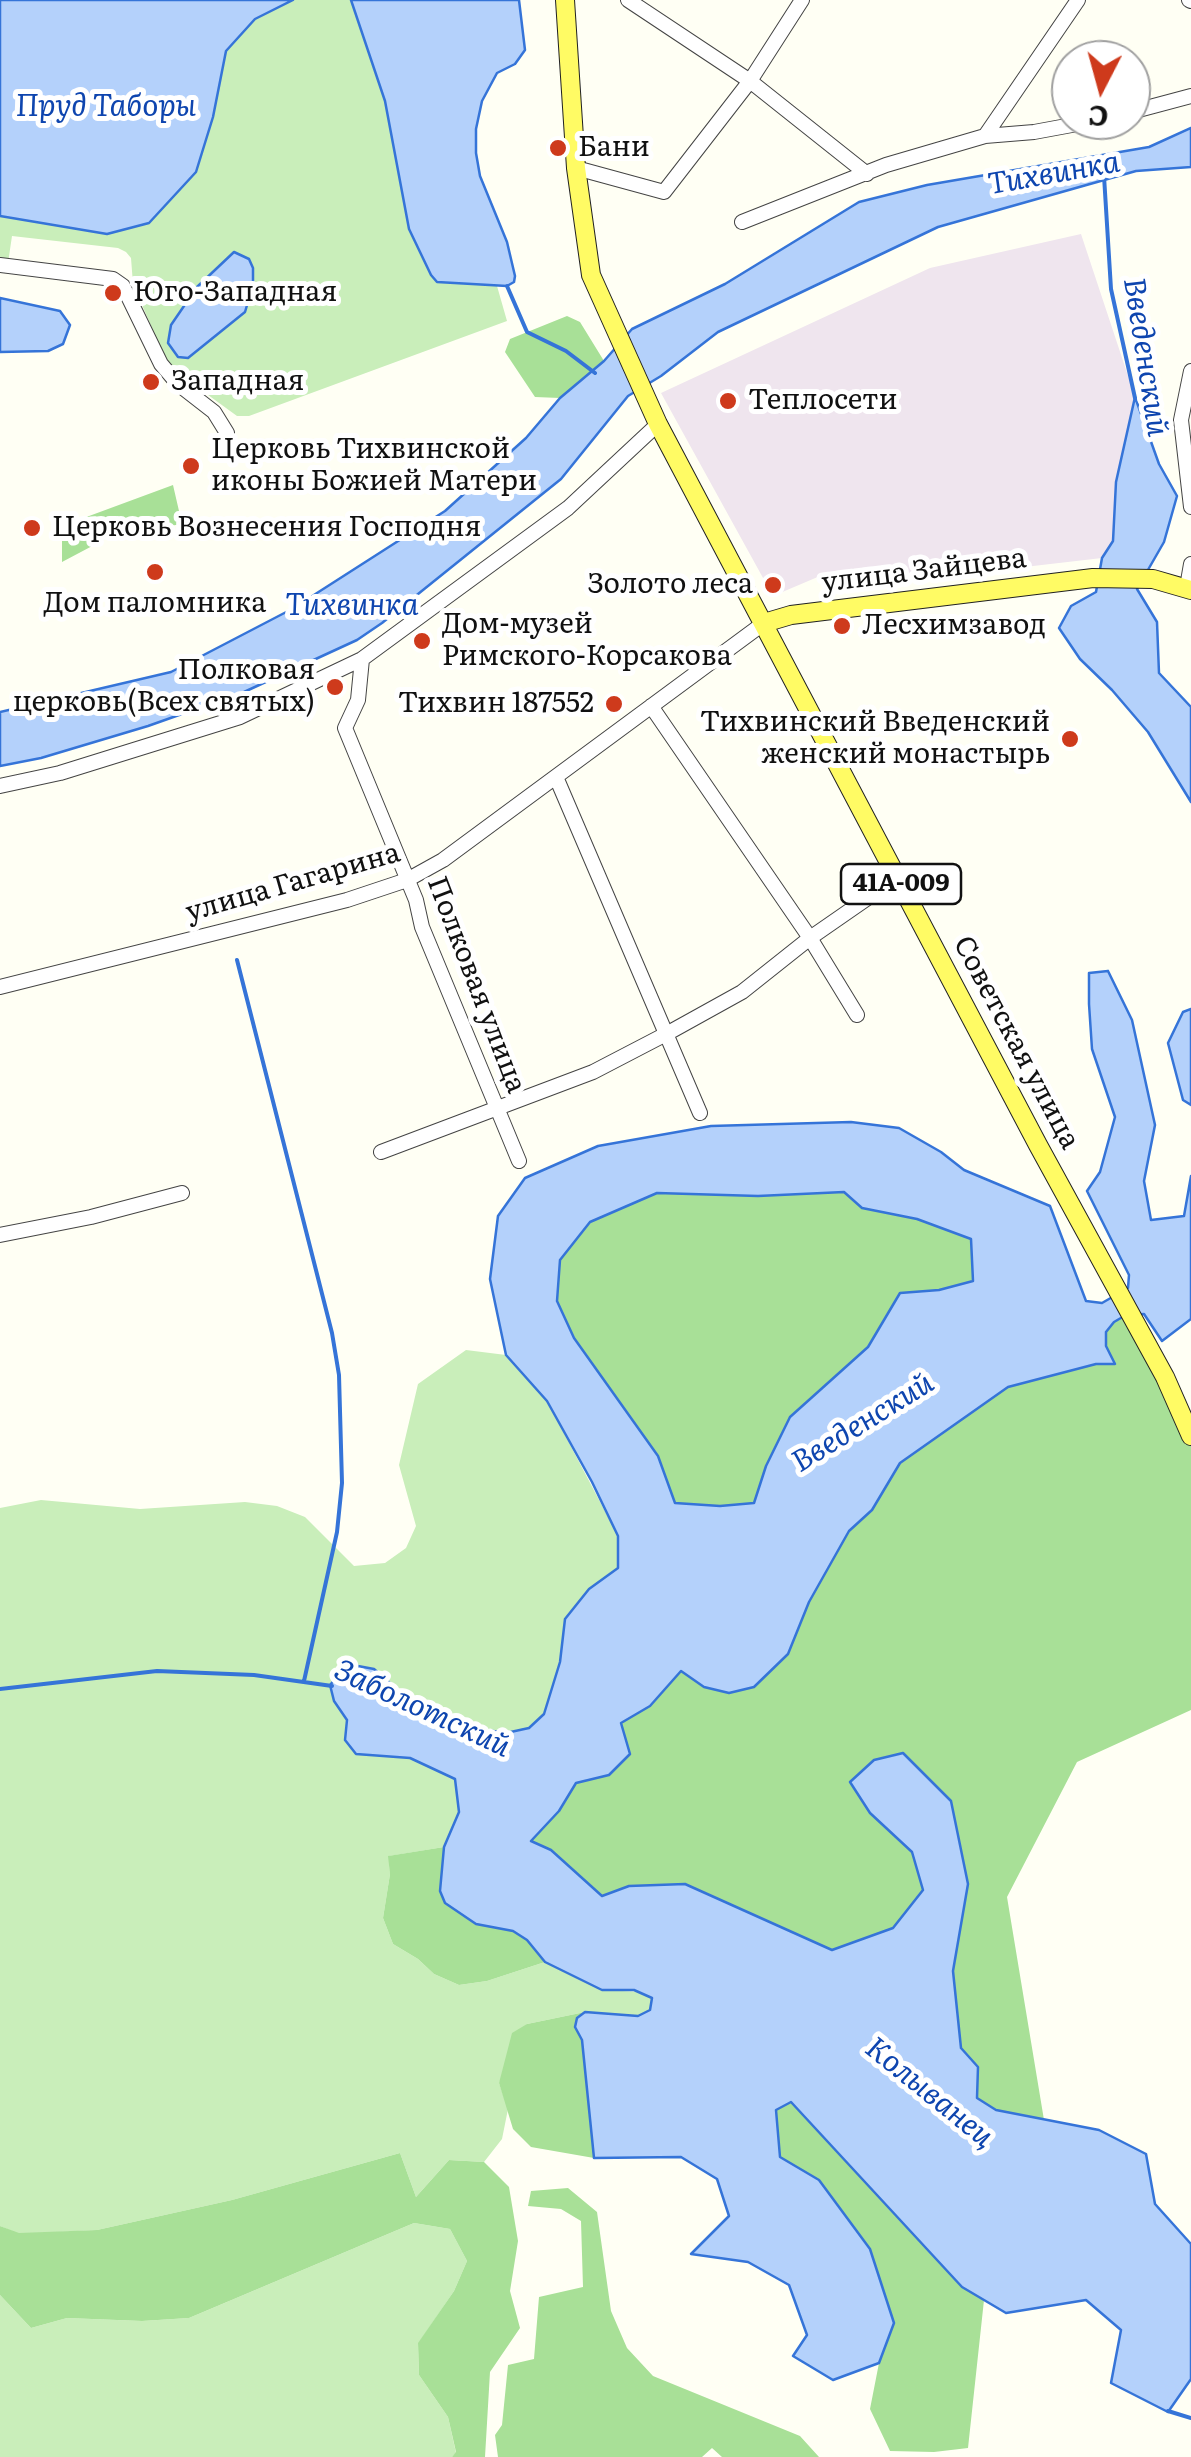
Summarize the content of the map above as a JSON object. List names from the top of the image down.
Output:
{
  "streets": {
    "main road": ["улица Зайцева", "41А-009", "Советская улица"],
    "street": ["улица Гагарина", "Полковая улица"]
  },
  "crossings": [
    ["улица Зайцева", "улица Гагарина"],
    ["улица Зайцева", "41А-009"],
    ["улица Зайцева", "Советская улица"],
    ["улица Гагарина", "41А-009"],
    ["улица Гагарина", "Полковая улица"],
    ["улица Гагарина", "Советская улица"],
    ["41А-009", "Советская улица"]
  ],
  "water": [
    "Пруд Таборы",
    "Тихвинка",
    "Введенский",
    "Заболотский",
    "Колыванец"
  ],
  "places": [
    "Бани",
    "Юго-Западная",
    "Западная",
    "Теплосети",
    "Церковь Тихвинской иконы Божией Матери",
    "Церковь Вознесения Господня",
    "Дом паломника",
    "Золото леса",
    "Лесхимзавод",
    "Дом-музей Римского-Корсакова",
    "Полковая церковь(Всех святых)",
    "Тихвин 187552",
    "Тихвинский Введенский женский монастырь"
  ],
  "north": "bottom"
}
